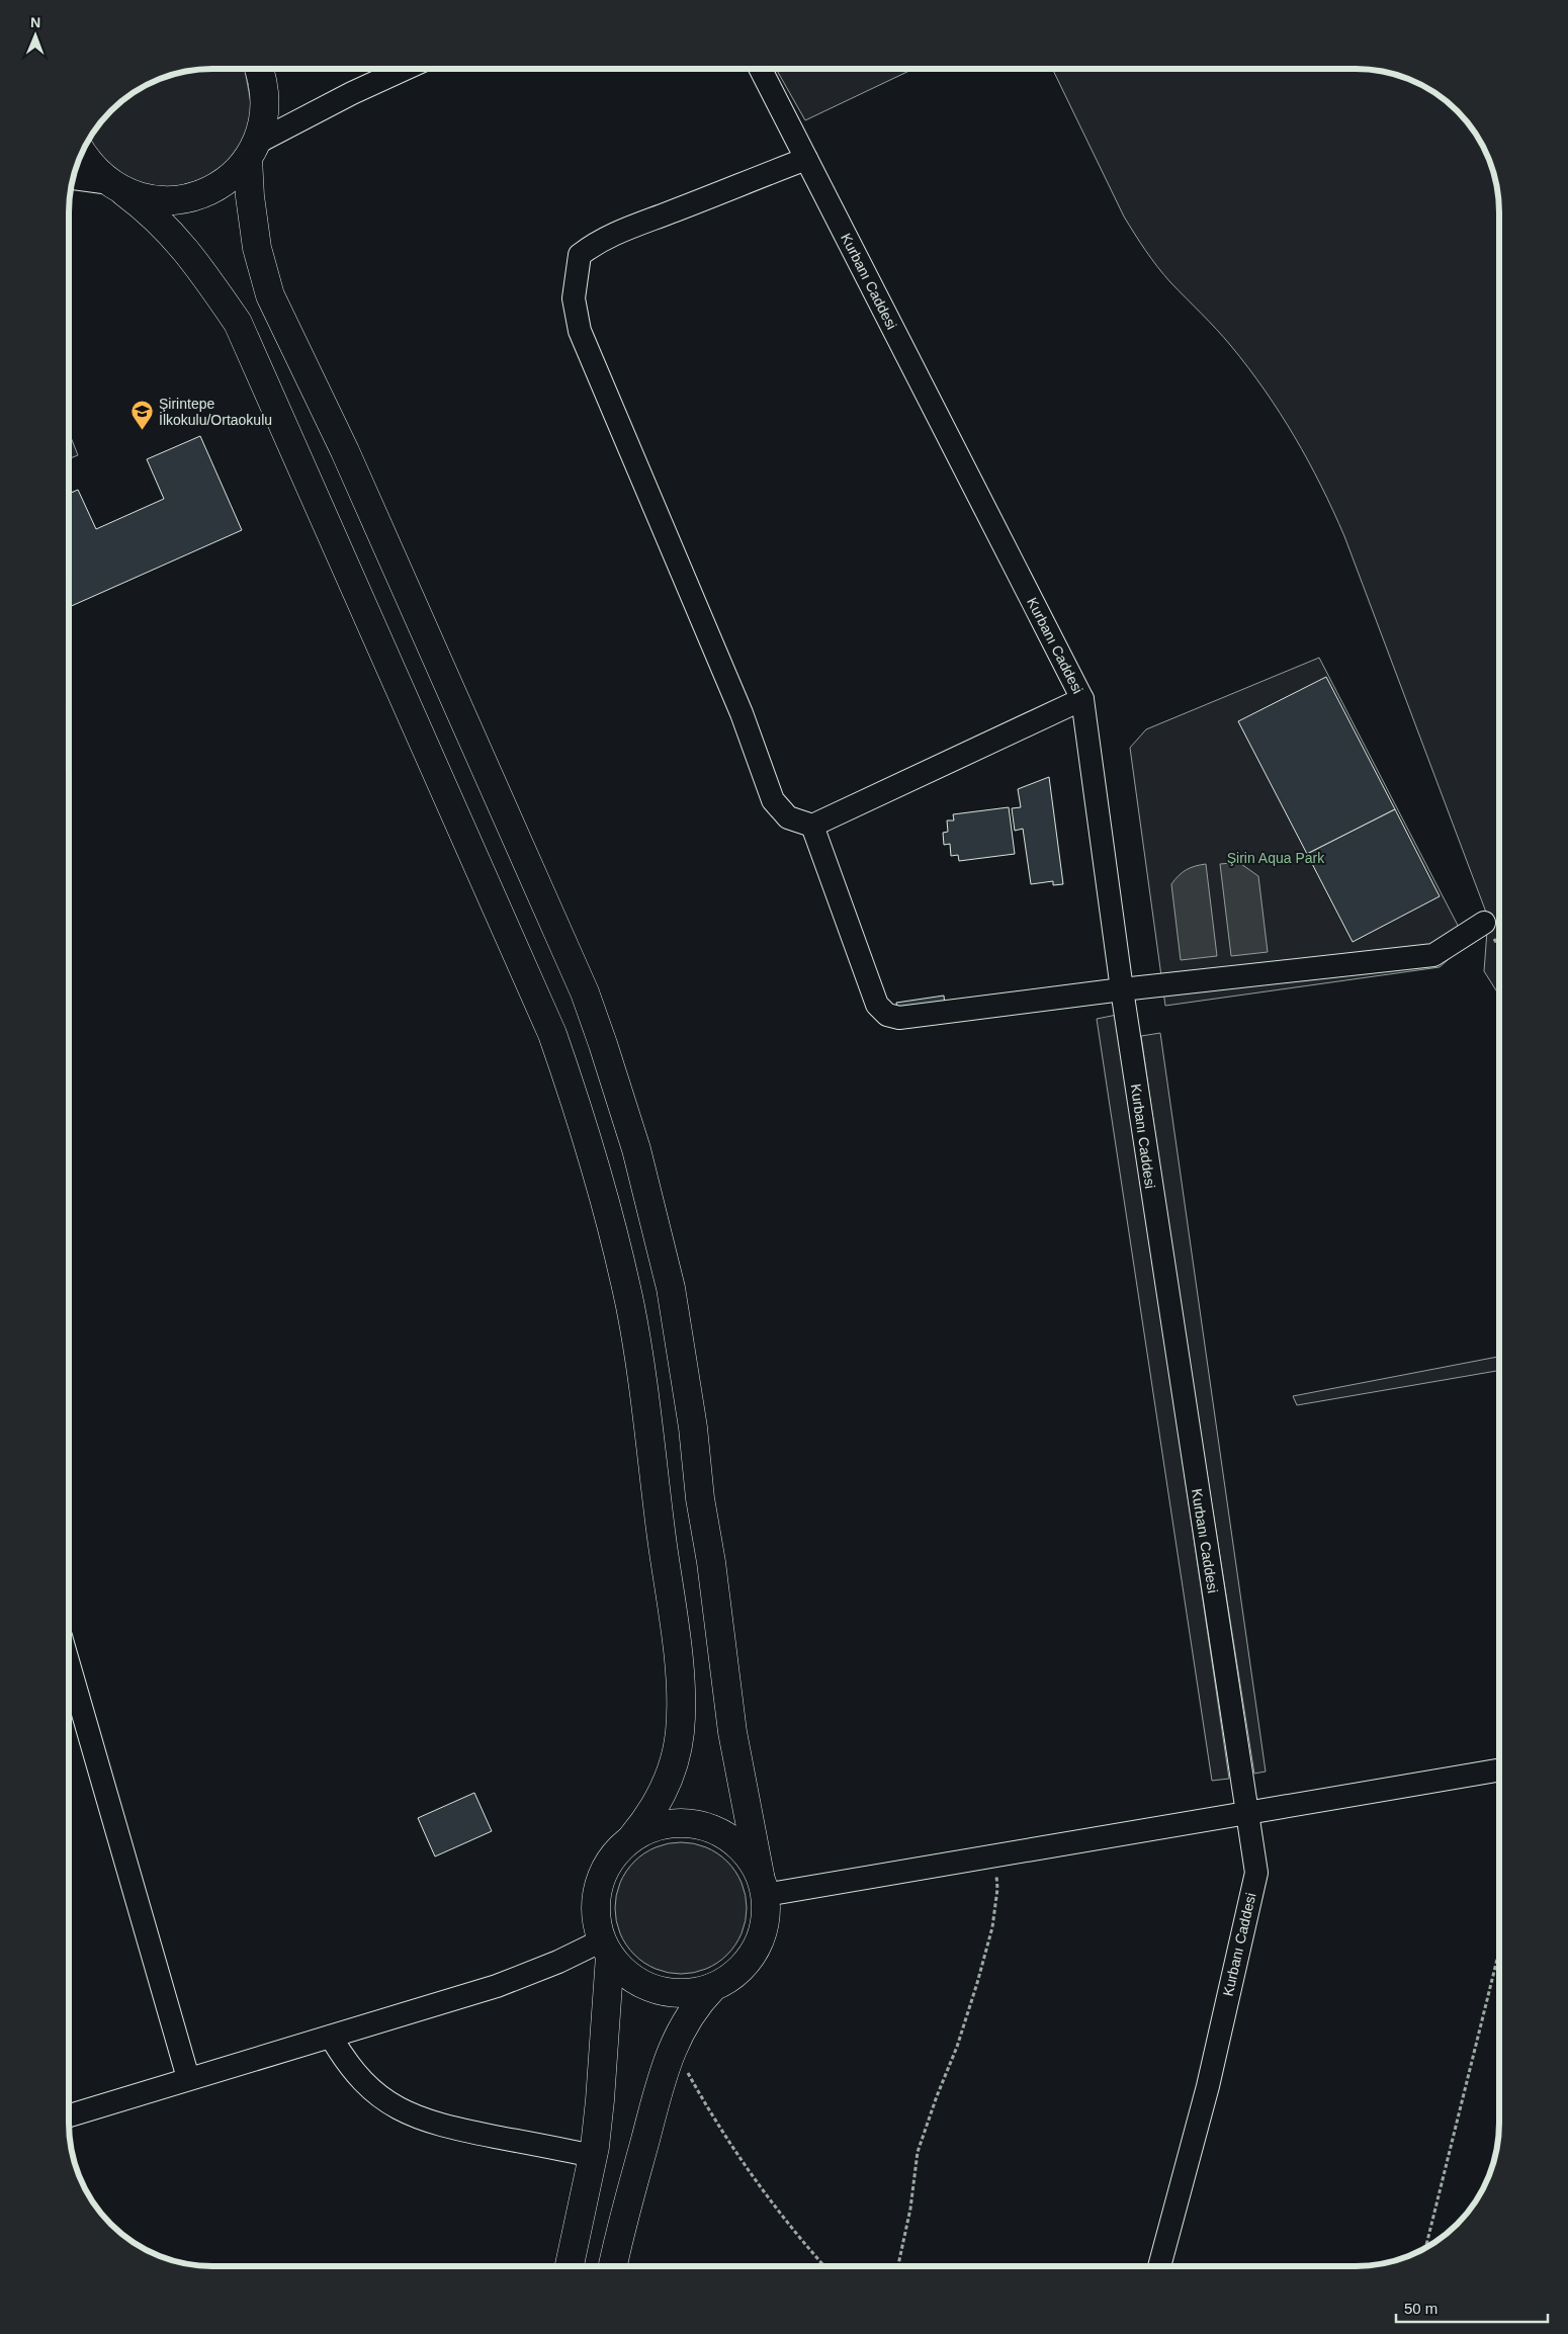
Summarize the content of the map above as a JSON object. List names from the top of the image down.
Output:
{
  "streets": {
    "street": ["Kurbanı Caddesi"]
  },
  "parks": ["Şirin Aqua Park"],
  "places": {
    "school or university": ["Şirintepe İlkokulu/Ortaokulu"]
  },
  "scale_bar": "50 m",
  "north": "top"
}
